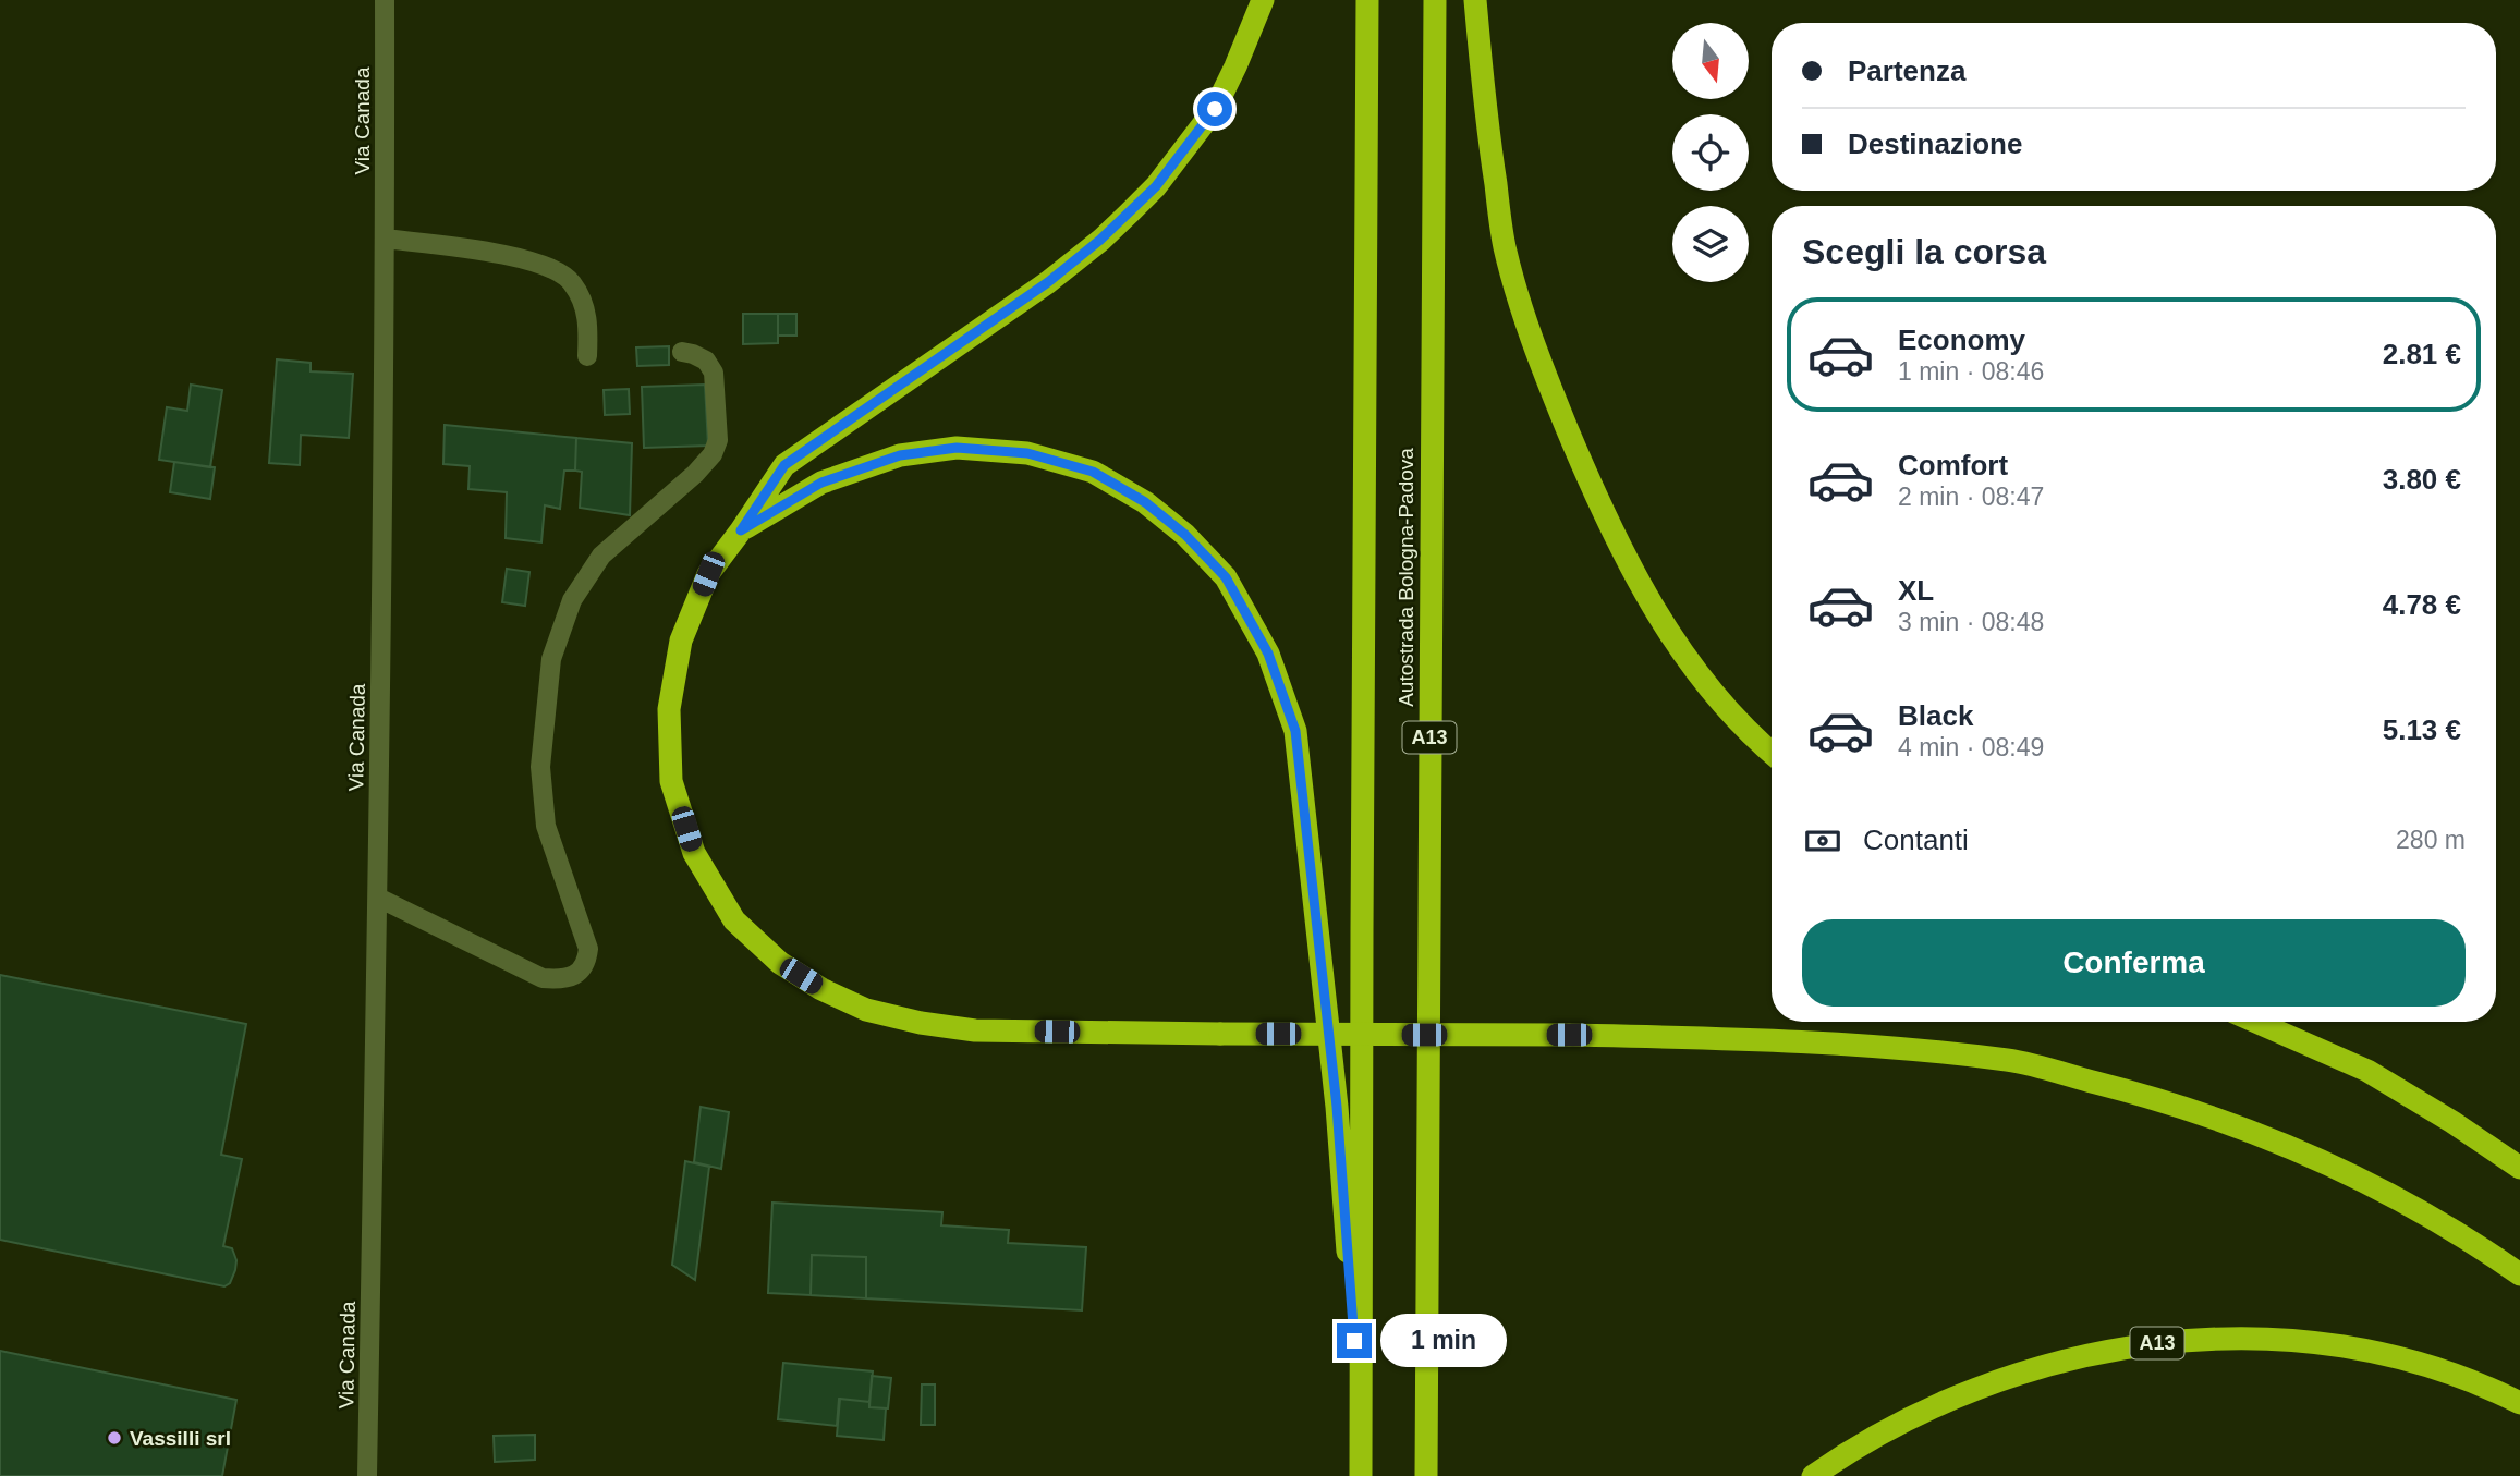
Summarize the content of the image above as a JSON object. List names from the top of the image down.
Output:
{
  "streets": {
    "highway": ["Autostrada Bologna-Padova", "A13"],
    "street": ["Via Canada"]
  },
  "places": ["Vassilli srl"],
  "north": "bottom",
  "page": {
    "banner": ["Partenza", "Destinazione"],
    "heading": "Scegli la corsa",
    "list": [
      {
        "name": "Economy",
        "note": "1 min · 08:46",
        "value": "2.81 €"
      },
      {
        "name": "Comfort",
        "note": "2 min · 08:47",
        "value": "3.80 €"
      },
      {
        "name": "XL",
        "note": "3 min · 08:48",
        "value": "4.78 €"
      },
      {
        "name": "Black",
        "note": "4 min · 08:49",
        "value": "5.13 €"
      }
    ],
    "pay": ["Contanti", "280 m"],
    "buttons": "Conferma",
    "bubble": "1 min"
  }
}
